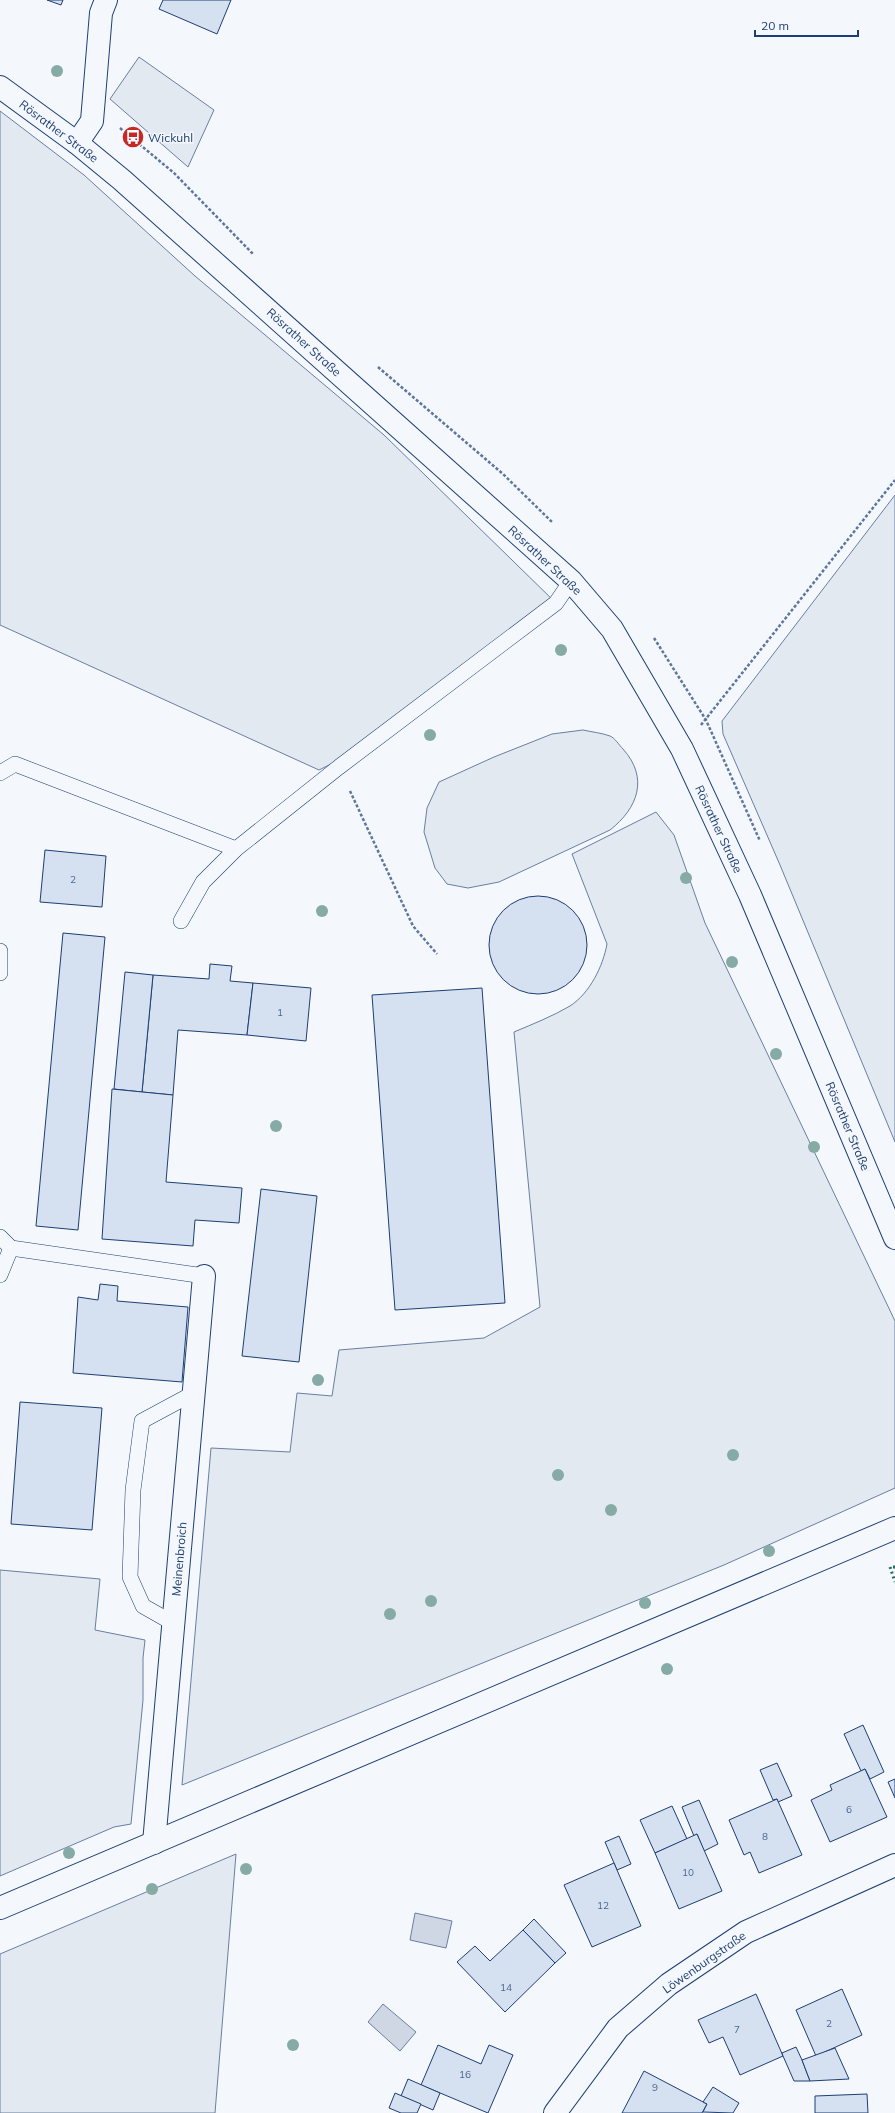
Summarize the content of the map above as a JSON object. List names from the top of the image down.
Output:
{
  "streets": {
    "street": ["Rösrather Straße", "Meinenbroich", "Löwenburgstraße"]
  },
  "places": {
    "bus stop": ["Wickuhl"]
  },
  "house_numbers": [
    "2",
    "1",
    "6",
    "8",
    "10",
    "12",
    "14",
    "2",
    "7",
    "16",
    "9"
  ],
  "scale_bar": "20 m"
}
